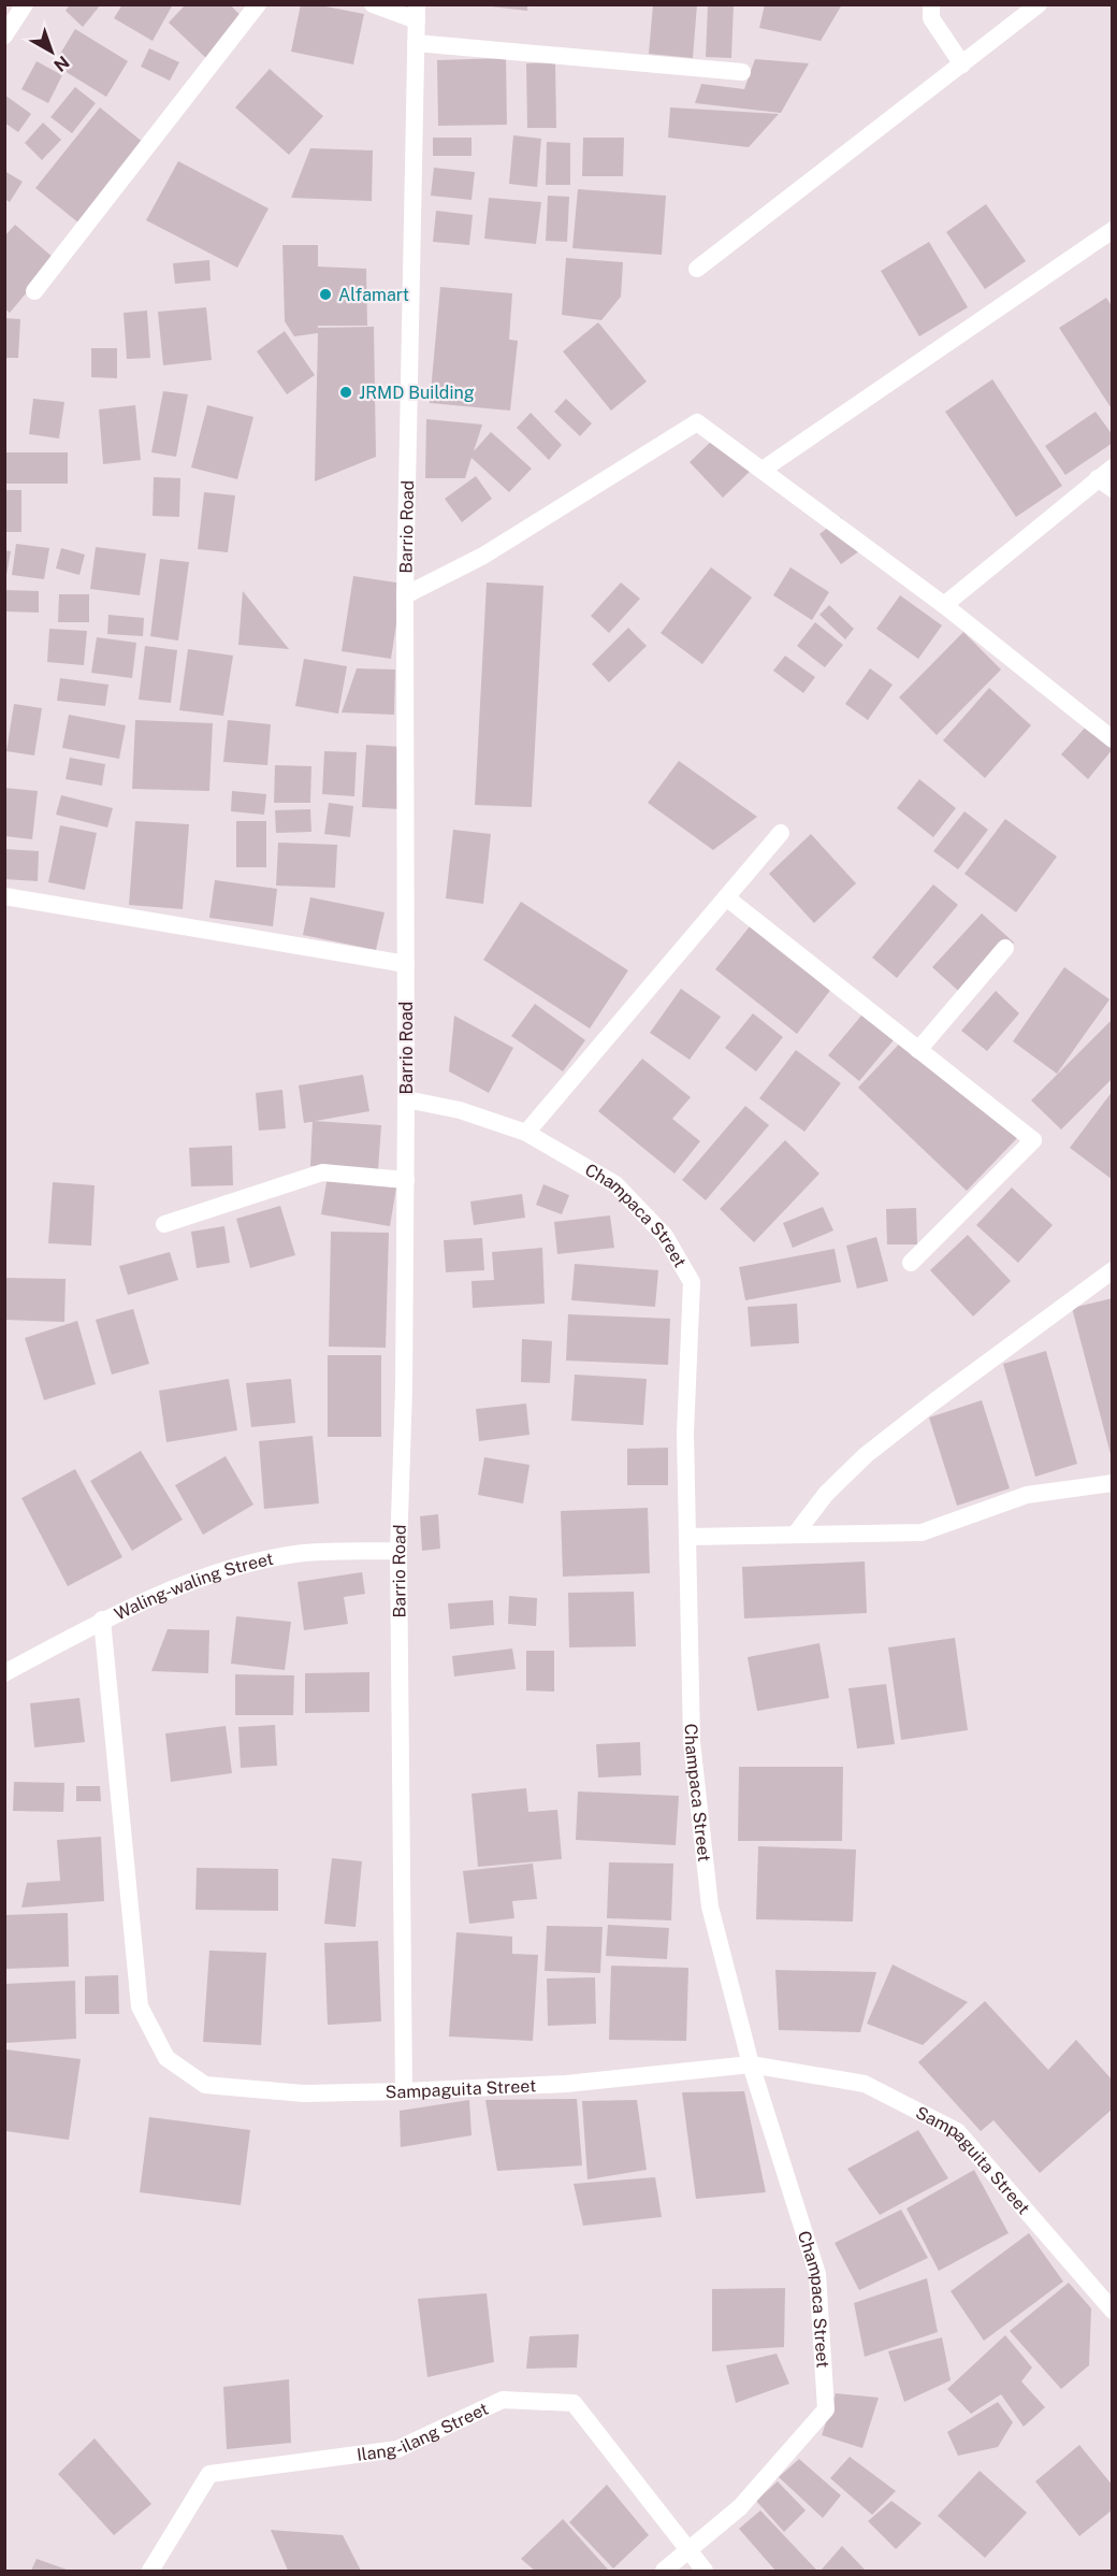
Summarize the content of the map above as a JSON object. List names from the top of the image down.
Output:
{
  "streets": {
    "street": [
      "Barrio Road",
      "Champaca Street",
      "Waling-waling Street",
      "Sampaguita Street",
      "Ilang-ilang Street"
    ]
  },
  "crossings": [
    ["Barrio Road", "Champaca Street"],
    ["Barrio Road", "Waling-waling Street"],
    ["Barrio Road", "Sampaguita Street"],
    ["Champaca Street", "Sampaguita Street"],
    ["Champaca Street", "Ilang-ilang Street"],
    ["Waling-waling Street", "Sampaguita Street"]
  ],
  "places": ["Alfamart", "JRMD Building"],
  "north": "bottom right"
}
